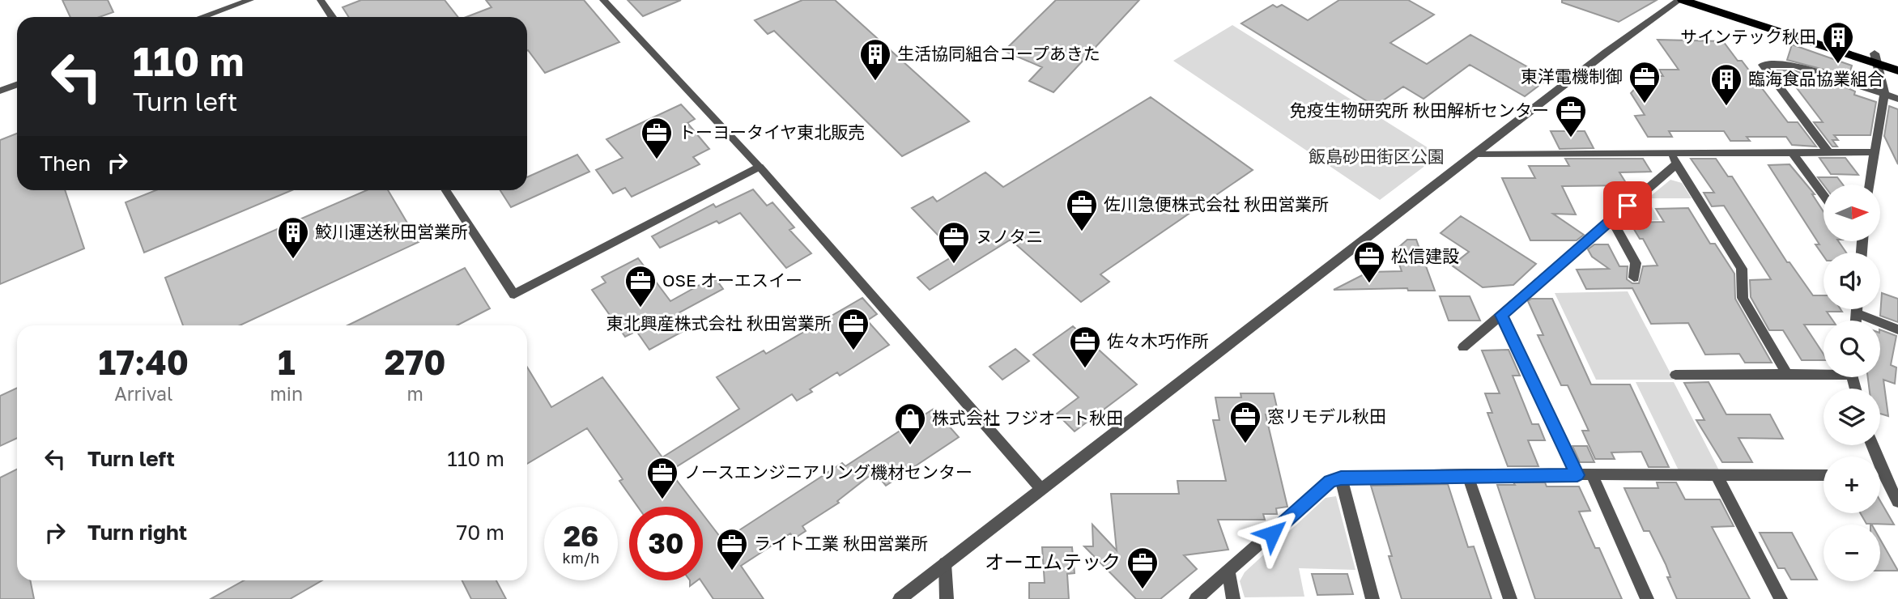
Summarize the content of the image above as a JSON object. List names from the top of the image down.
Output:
{
  "parks": ["飯島砂田街区公園"],
  "places": {
    "building": [
      "サインテック秋田",
      "生活協同組合コープあきた",
      "臨海食品協業組合",
      "鮫川運送秋田営業所"
    ],
    "office": [
      "東洋電機制御",
      "免疫生物研究所 秋田解析センター",
      "トーヨータイヤ東北販売",
      "佐川急便株式会社 秋田営業所",
      "ヌノタニ",
      "松信建設",
      "OSE オーエスイー",
      "東北興産株式会社 秋田営業所",
      "佐々木巧作所",
      "窓リモデル秋田",
      "ノースエンジニアリング機材センター",
      "ライト工業 秋田営業所",
      "オーエムテック"
    ],
    "shop": ["株式会社 フジオート秋田"]
  },
  "north": "right",
  "page": {
    "turn": ["110 m", "Turn left"],
    "then": "Then",
    "map_buttons": ["+", "−"],
    "eta": [
      "17:40",
      "Arrival",
      "1",
      "min",
      "270",
      "m"
    ],
    "list": [
      {
        "name": "Turn left",
        "value": "110 m"
      },
      {
        "name": "Turn right",
        "value": "70 m"
      }
    ],
    "speed": "26 km/h",
    "limit": "30"
  }
}
